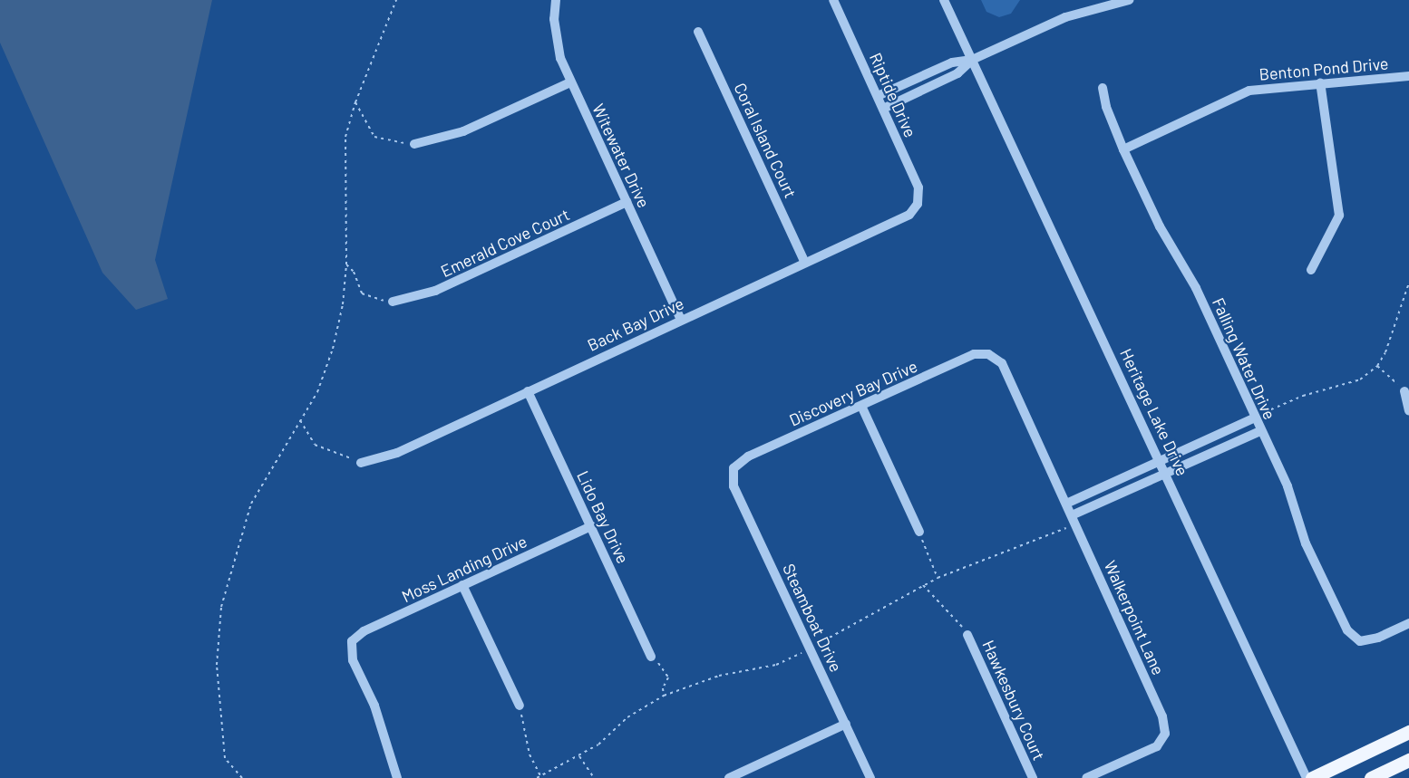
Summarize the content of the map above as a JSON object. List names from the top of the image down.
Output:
{
  "streets": {
    "street": [
      "Benton Pond Drive",
      "Riptide Drive",
      "Coral Island Court",
      "Witewater Drive",
      "Emerald Cove Court",
      "Back Bay Drive",
      "Falling Water Drive",
      "Discovery Bay Drive",
      "Heritage Lake Drive",
      "Lido Bay Drive",
      "Moss Landing Drive",
      "Steamboat Drive",
      "Walkerpoint Lane",
      "Hawkesbury Court"
    ]
  },
  "crossings": [
    ["Benton Pond Drive", "Falling Water Drive"],
    ["Riptide Drive", "Back Bay Drive"],
    ["Coral Island Court", "Back Bay Drive"],
    ["Witewater Drive", "Emerald Cove Court"],
    ["Witewater Drive", "Back Bay Drive"],
    ["Back Bay Drive", "Lido Bay Drive"],
    ["Discovery Bay Drive", "Steamboat Drive"],
    ["Discovery Bay Drive", "Walkerpoint Lane"],
    ["Lido Bay Drive", "Moss Landing Drive"]
  ]
}
